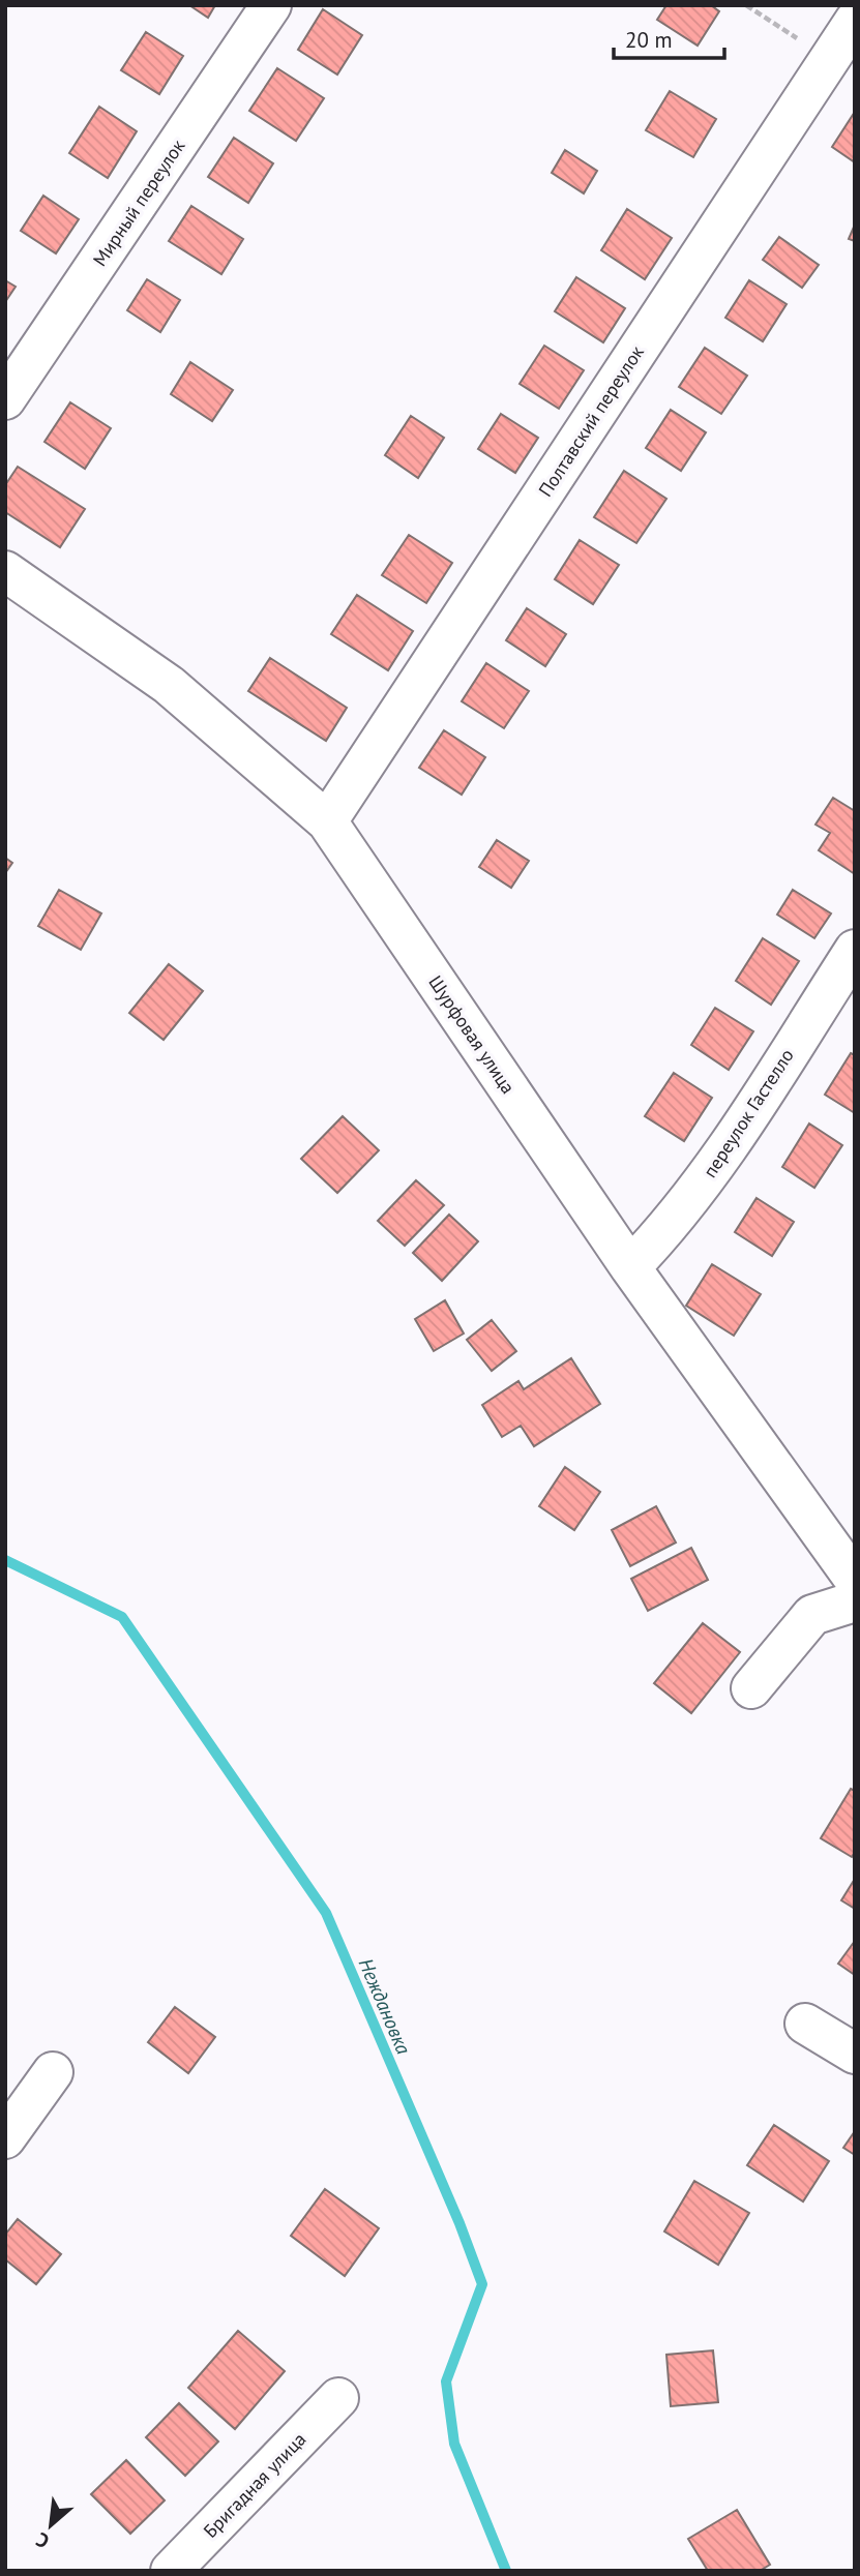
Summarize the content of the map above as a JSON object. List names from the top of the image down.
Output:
{
  "streets": {
    "street": [
      "Мирный переулок",
      "Полтавский переулок",
      "Шурфовая улица",
      "переулок Гастелло",
      "Бригадная улица"
    ]
  },
  "crossings": [
    ["Полтавский переулок", "Шурфовая улица"],
    ["Шурфовая улица", "переулок Гастелло"]
  ],
  "water": ["Неждановка"],
  "scale_bar": "20 m",
  "north": "bottom left"
}
